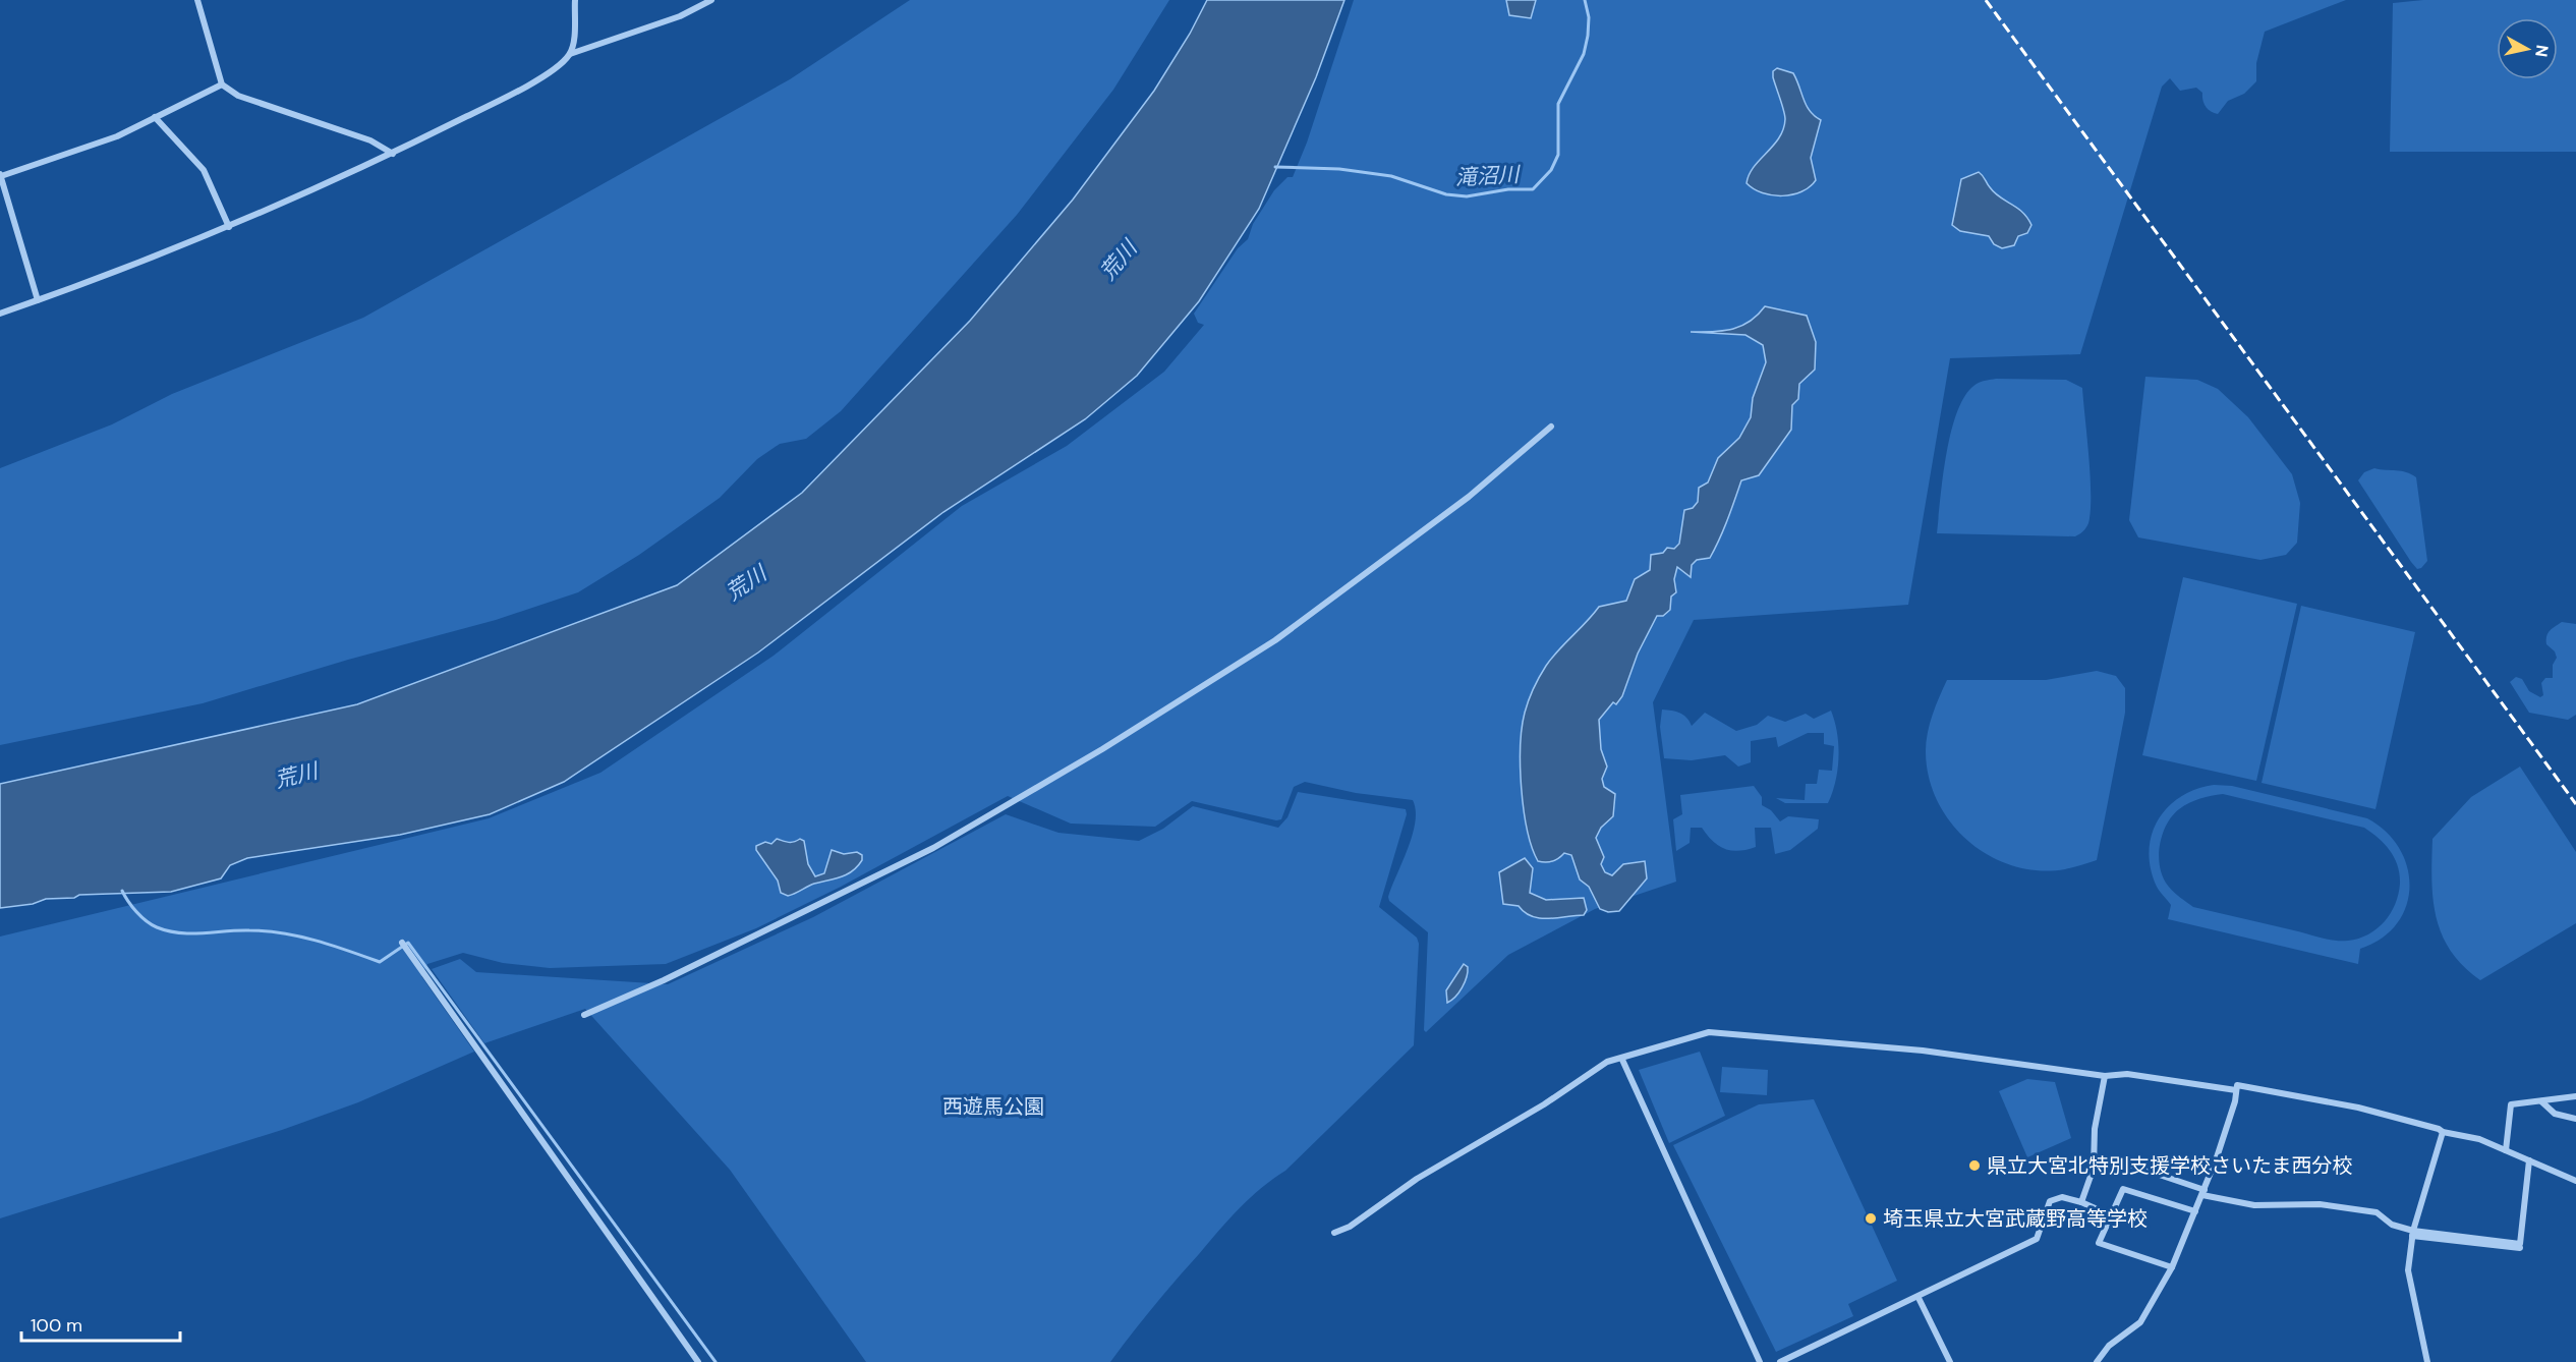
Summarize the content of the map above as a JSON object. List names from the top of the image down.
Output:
{
  "water": ["滝沼川", "荒川"],
  "parks": ["西遊馬公園"],
  "places": ["県立大宮北特別支援学校さいたま西分校", "埼玉県立大宮武蔵野高等学校"],
  "scale_bar": "100 m",
  "north": "right"
}
